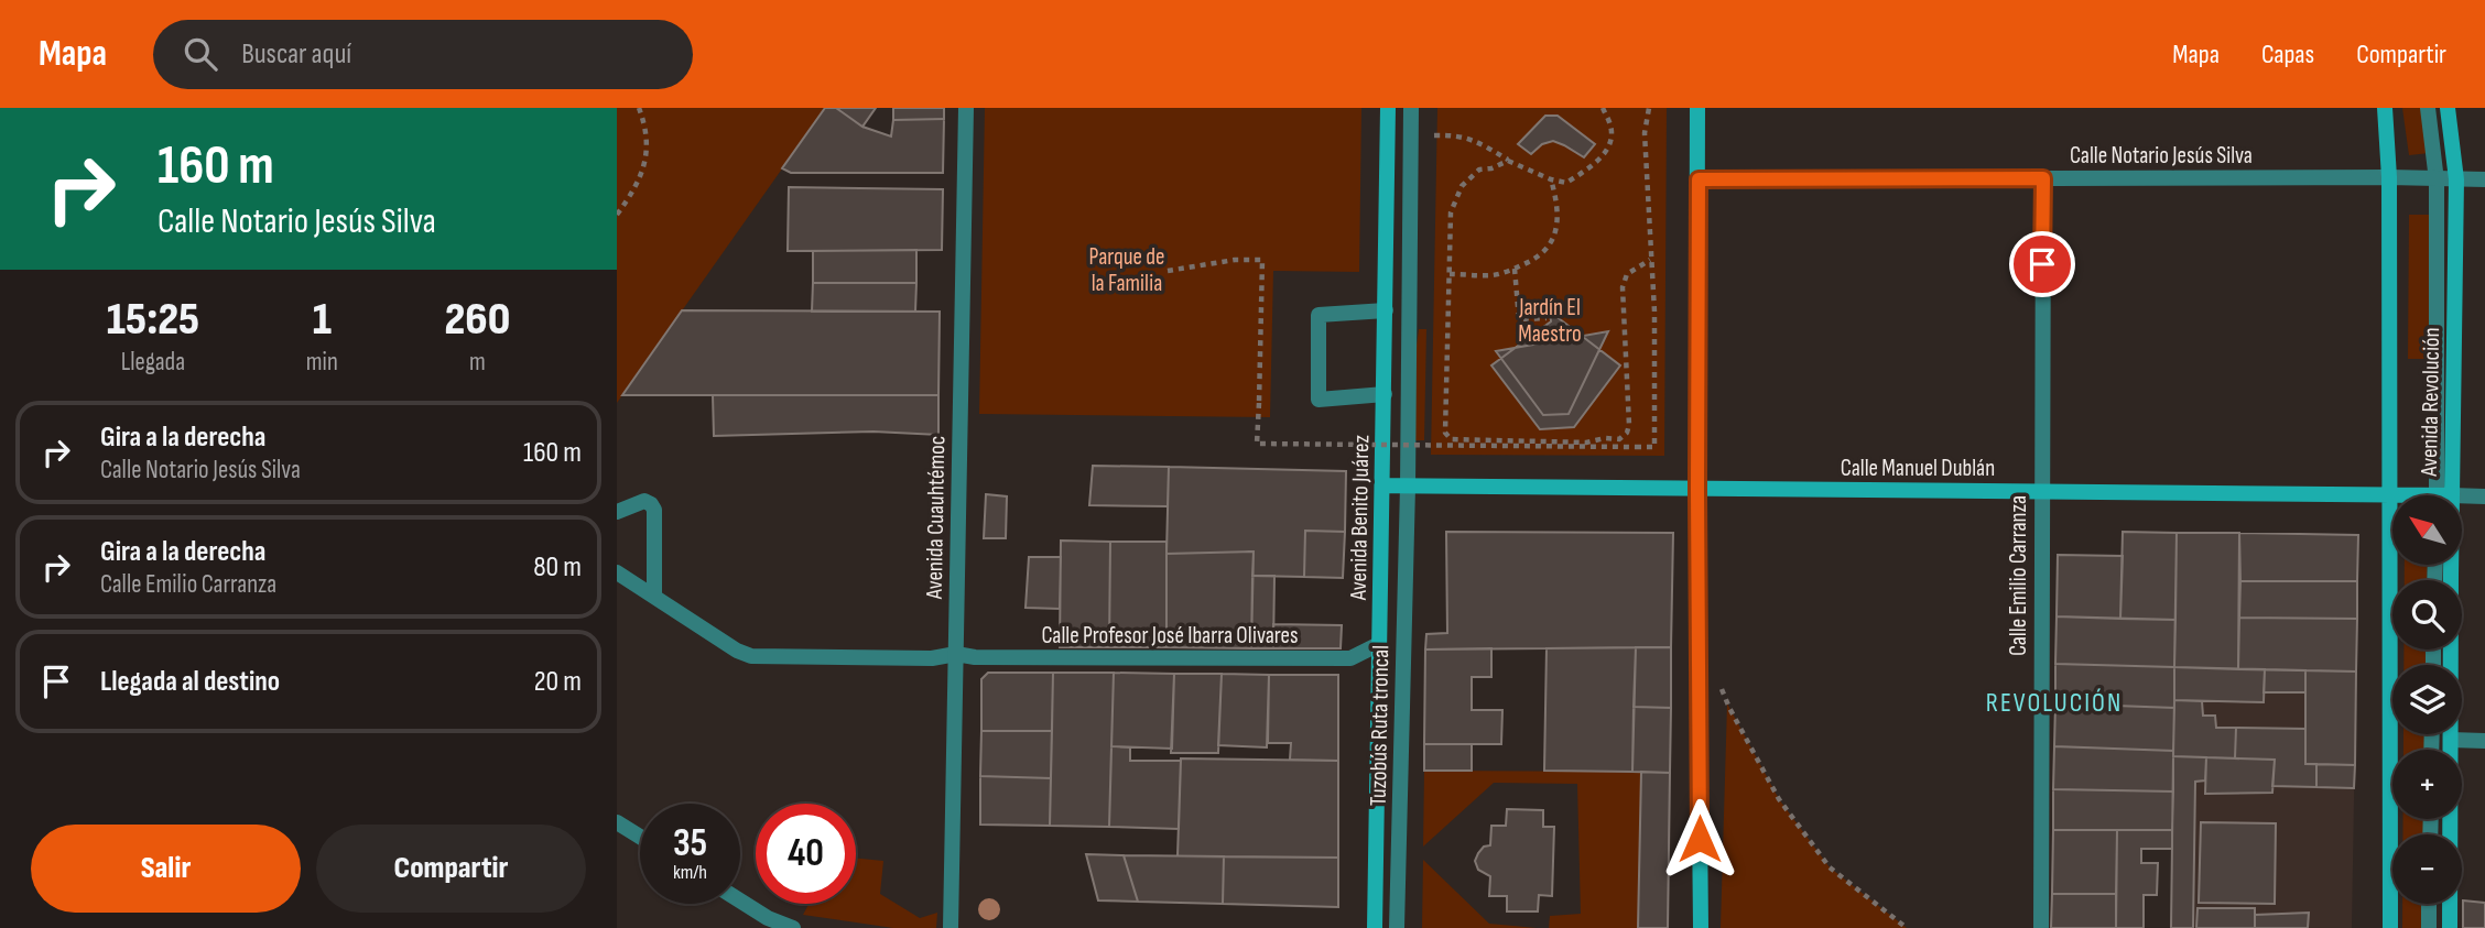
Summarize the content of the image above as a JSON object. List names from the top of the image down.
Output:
{
  "streets": {
    "main road": ["Avenida Revolución", "Calle Manuel Dublán", "Avenida Benito Juárez"],
    "street": [
      "Calle Notario Jesús Silva",
      "Avenida Cuauhtémoc",
      "Calle Emilio Carranza",
      "Calle Profesor José Ibarra Olivares",
      "Tuzobús Ruta troncal"
    ]
  },
  "crossings": [
    ["Calle Notario Jesús Silva", "Avenida Revolución"],
    ["Calle Notario Jesús Silva", "Calle Emilio Carranza"],
    ["Avenida Revolución", "Calle Manuel Dublán"],
    ["Calle Manuel Dublán", "Avenida Benito Juárez"],
    ["Calle Manuel Dublán", "Calle Emilio Carranza"],
    ["Calle Manuel Dublán", "Tuzobús Ruta troncal"],
    ["Avenida Cuauhtémoc", "Calle Profesor José Ibarra Olivares"],
    ["Avenida Benito Juárez", "Calle Profesor José Ibarra Olivares"]
  ],
  "districts": ["REVOLUCIÓN"],
  "parks": ["Parque de la Familia", "Jardín El Maestro"],
  "north": "top left",
  "page": {
    "header": "Mapa",
    "search": "Buscar aquí",
    "nav": ["Mapa", "Capas", "Compartir"],
    "turn": ["160 m", "Calle Notario Jesús Silva"],
    "eta": [
      "15:25",
      "Llegada",
      "1",
      "min",
      "260",
      "m"
    ],
    "list": [
      {
        "name": "Gira a la derecha",
        "note": "Calle Notario Jesús Silva",
        "value": "160 m"
      },
      {
        "name": "Gira a la derecha",
        "note": "Calle Emilio Carranza",
        "value": "80 m"
      },
      {
        "name": "Llegada al destino",
        "value": "20 m"
      }
    ],
    "map_buttons": ["+", "−"],
    "speed": "35 km/h",
    "limit": "40",
    "buttons": ["Salir", "Compartir"]
  }
}
